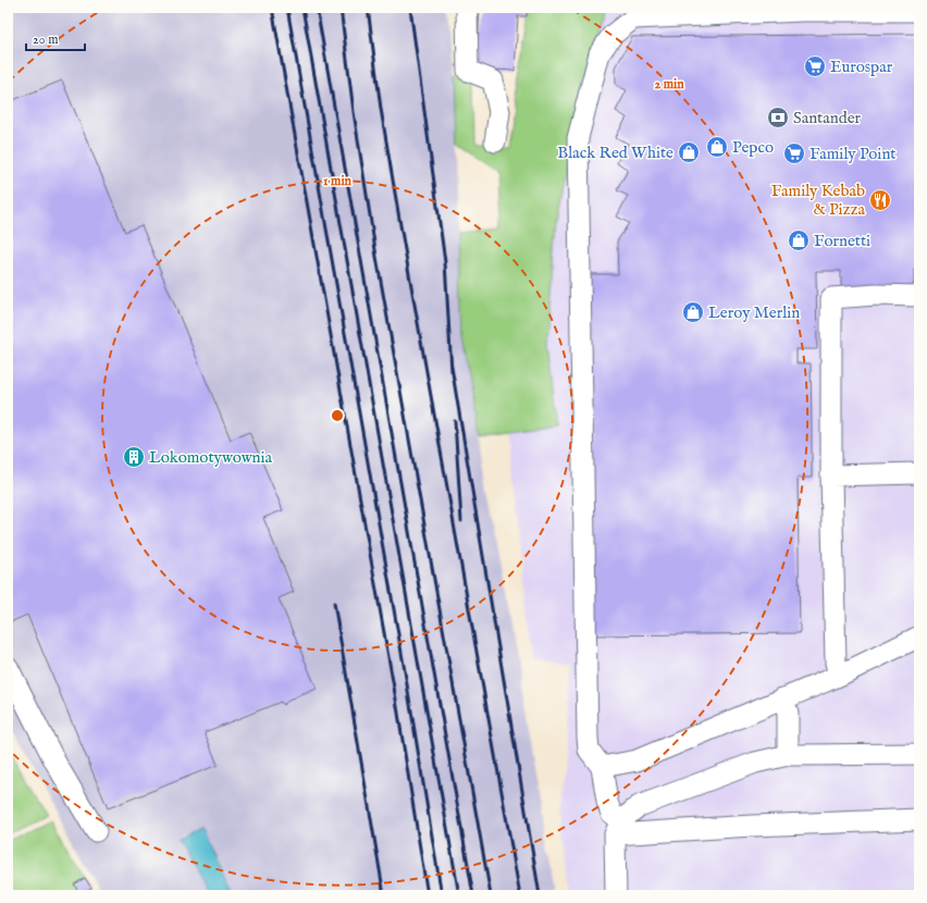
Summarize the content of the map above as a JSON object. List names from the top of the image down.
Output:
{
  "places": {
    "supermarket": ["Eurospar", "Family Point"],
    "bank": ["Santander"],
    "shop": [
      "Pepco",
      "Black Red White",
      "Fornetti",
      "Leroy Merlin"
    ],
    "restaurant": ["Family Kebab & Pizza"],
    "building": ["Lokomotywownia"]
  },
  "scale_bar": "20 m",
  "rings": ["2 min", "1 min"]
}
